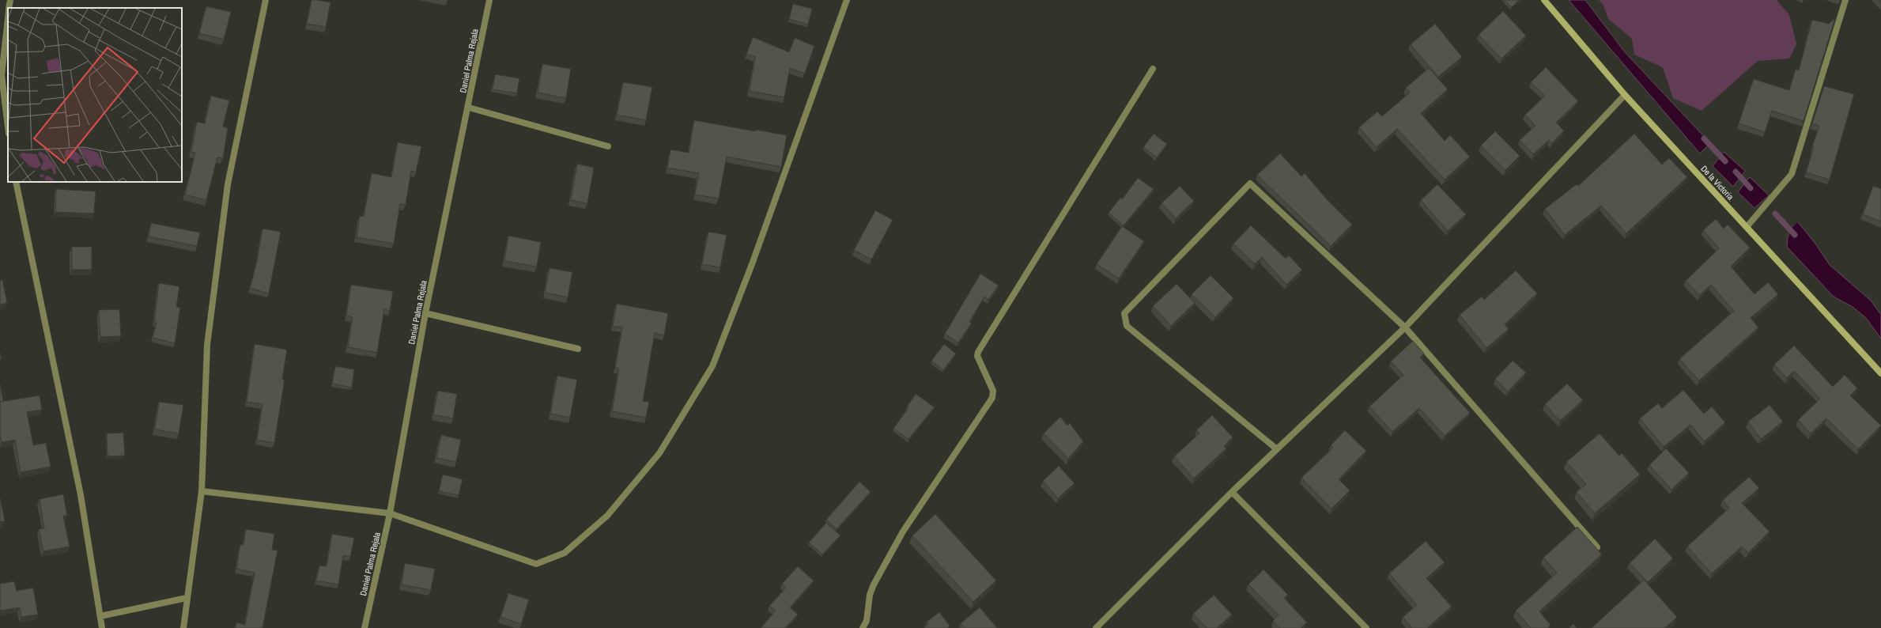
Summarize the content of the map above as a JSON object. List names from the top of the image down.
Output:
{
  "streets": {
    "main road": ["De la Victoria"],
    "street": ["Daniel Palma Rejala"]
  }
}
